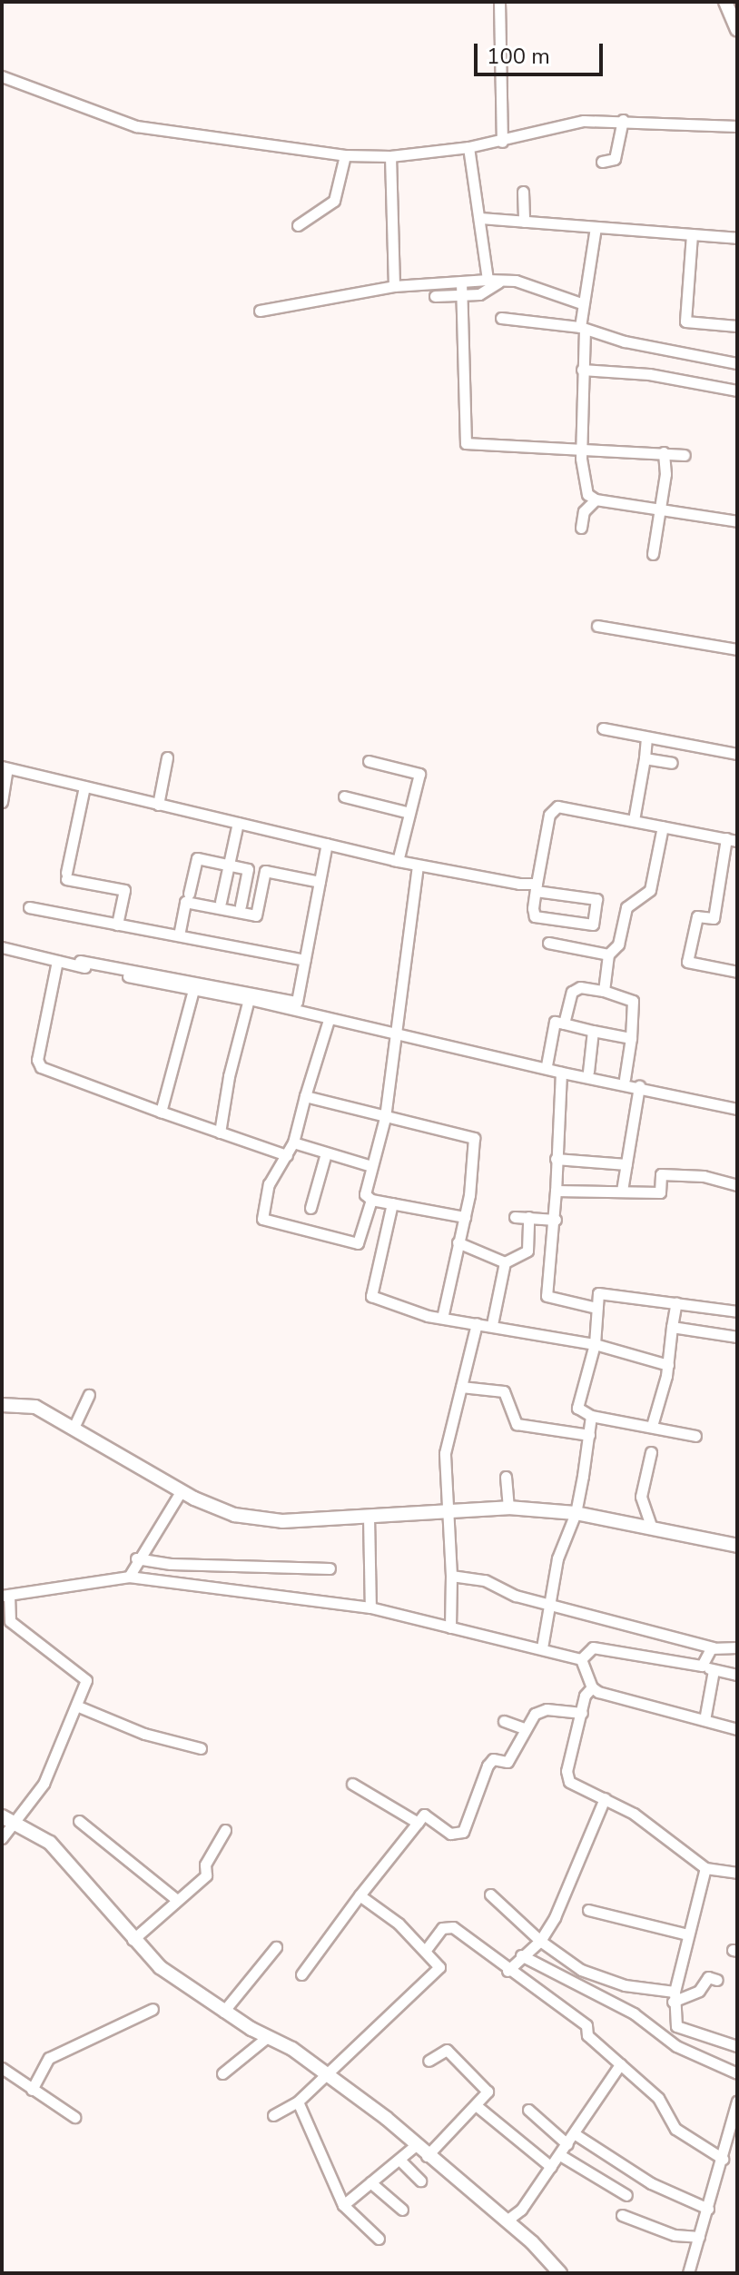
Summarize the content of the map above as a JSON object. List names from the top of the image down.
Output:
{
  "scale_bar": "100 m"
}
